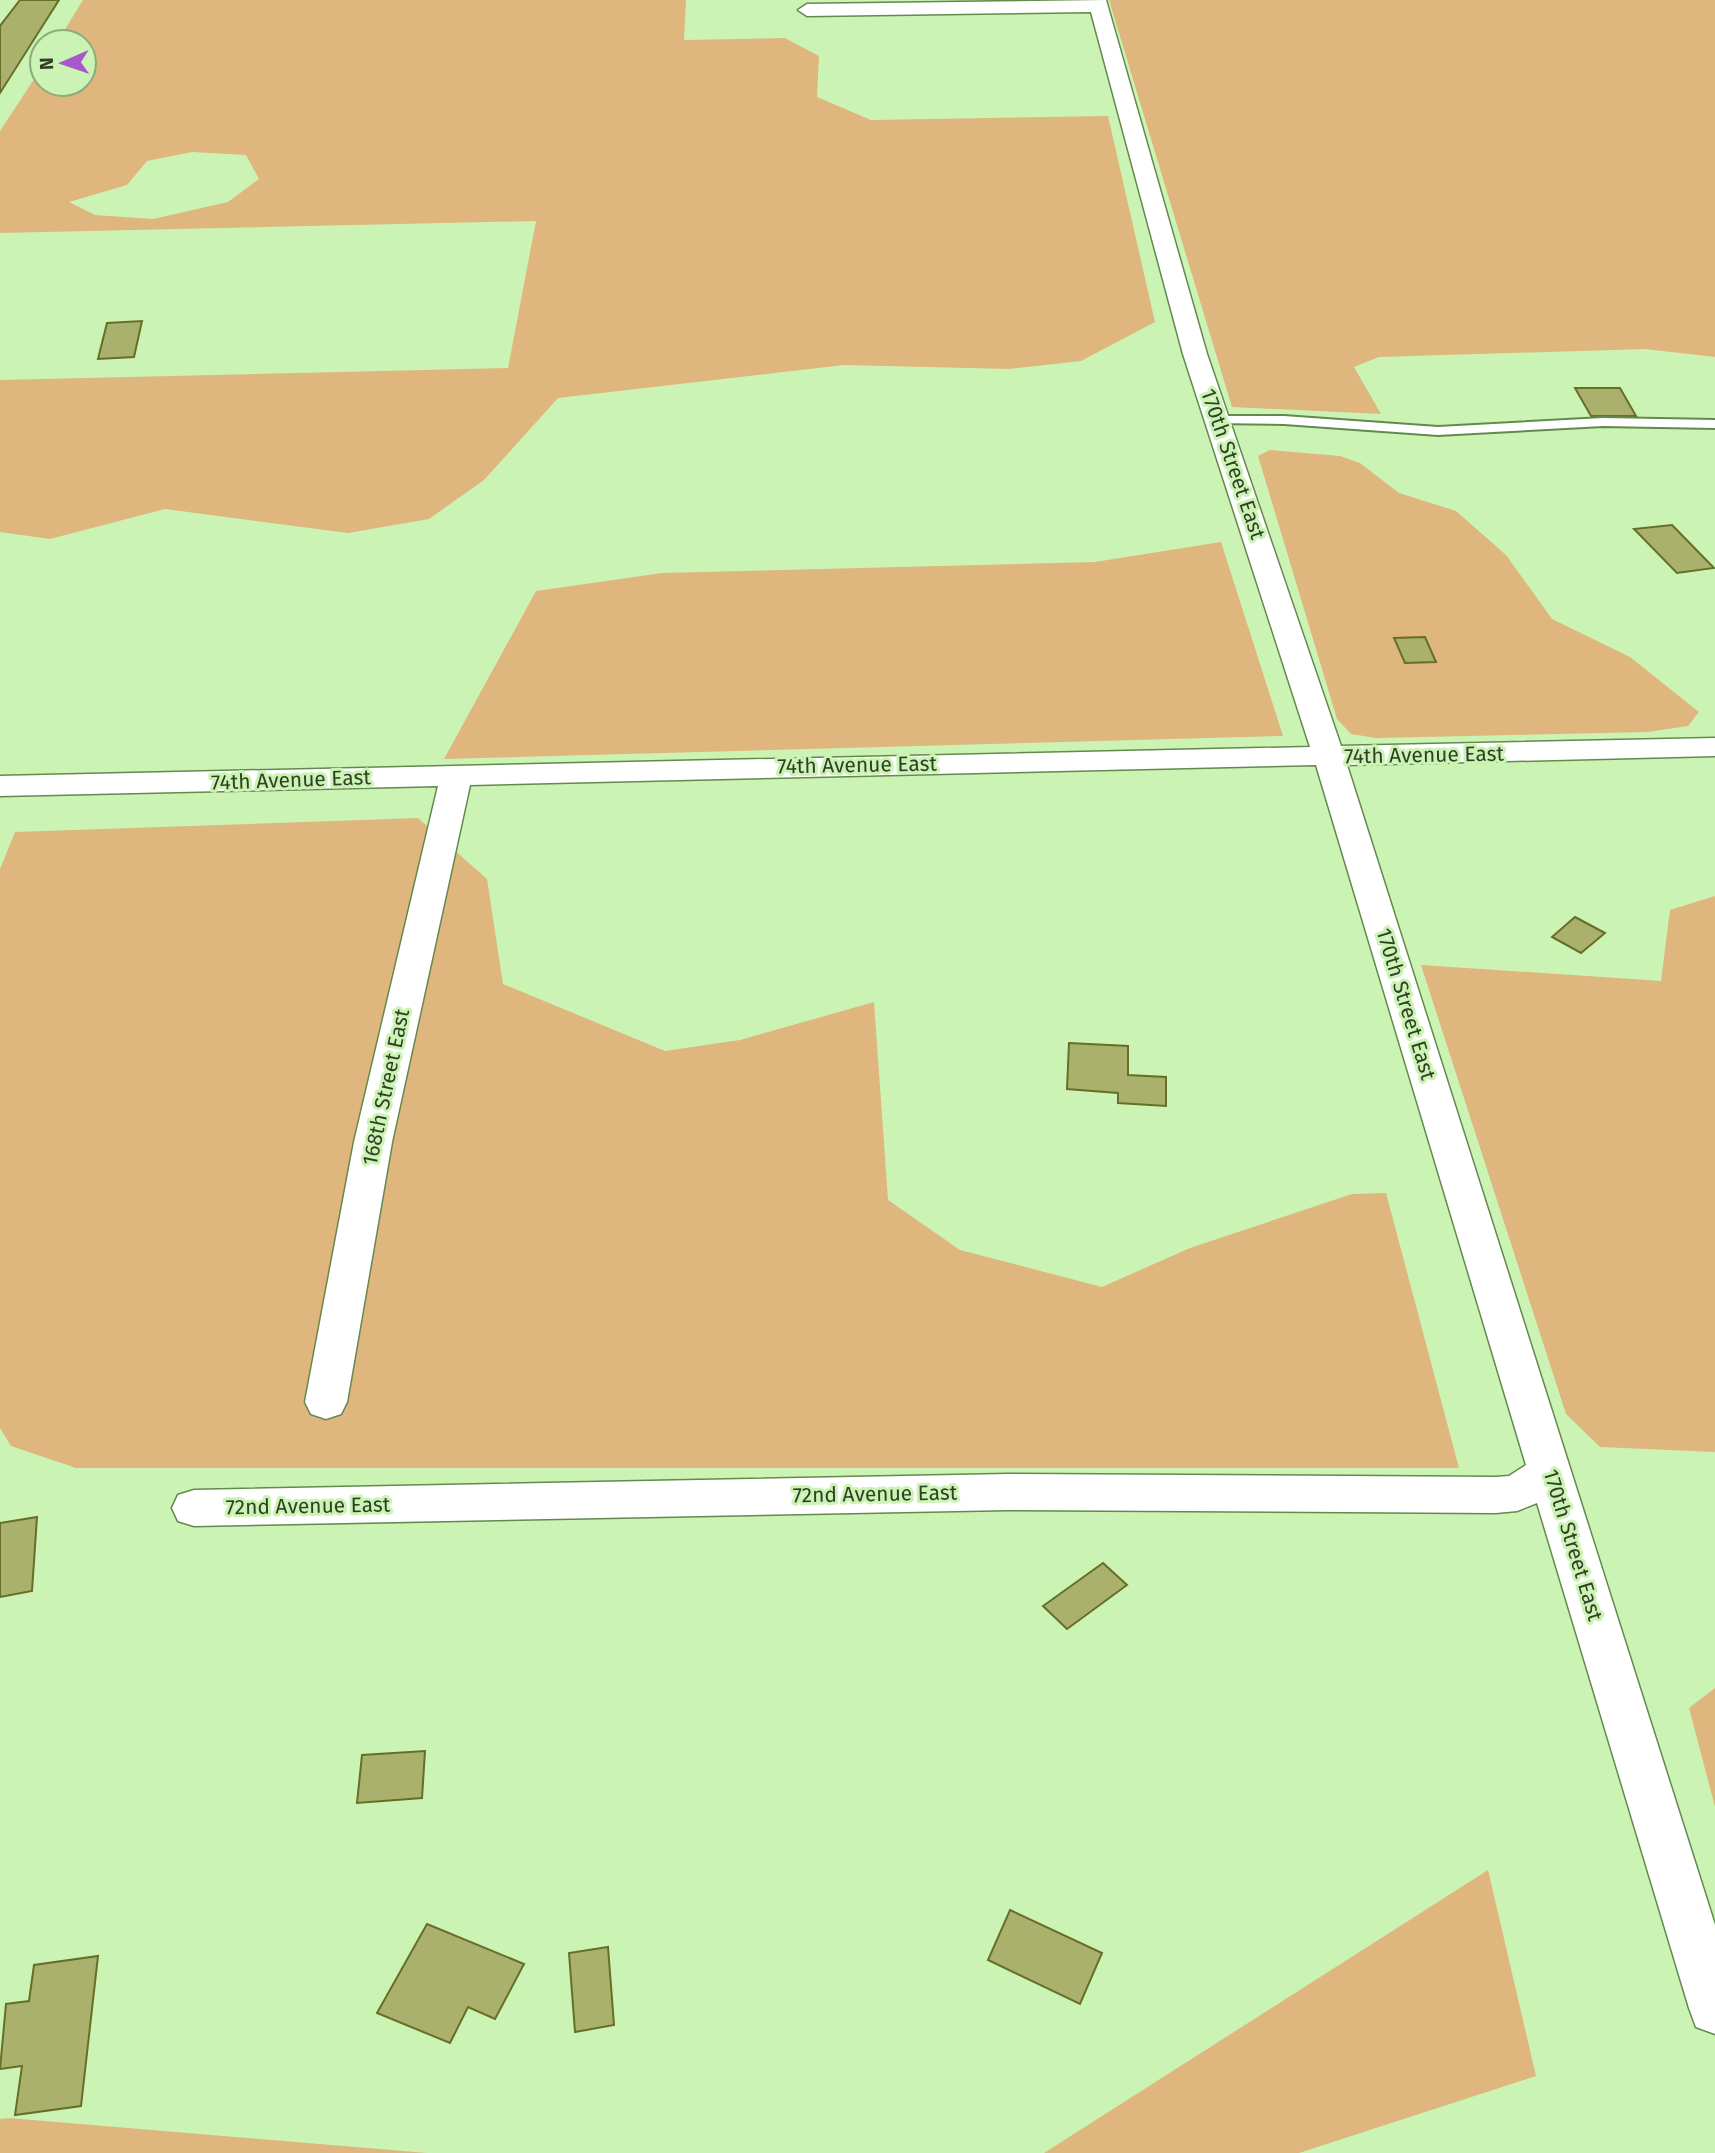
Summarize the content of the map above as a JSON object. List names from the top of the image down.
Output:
{
  "streets": {
    "street": [
      "170th Street East",
      "74th Avenue East",
      "168th Street East",
      "72nd Avenue East"
    ]
  },
  "crossings": [
    ["170th Street East", "74th Avenue East"],
    ["170th Street East", "72nd Avenue East"],
    ["74th Avenue East", "168th Street East"]
  ],
  "north": "left"
}
